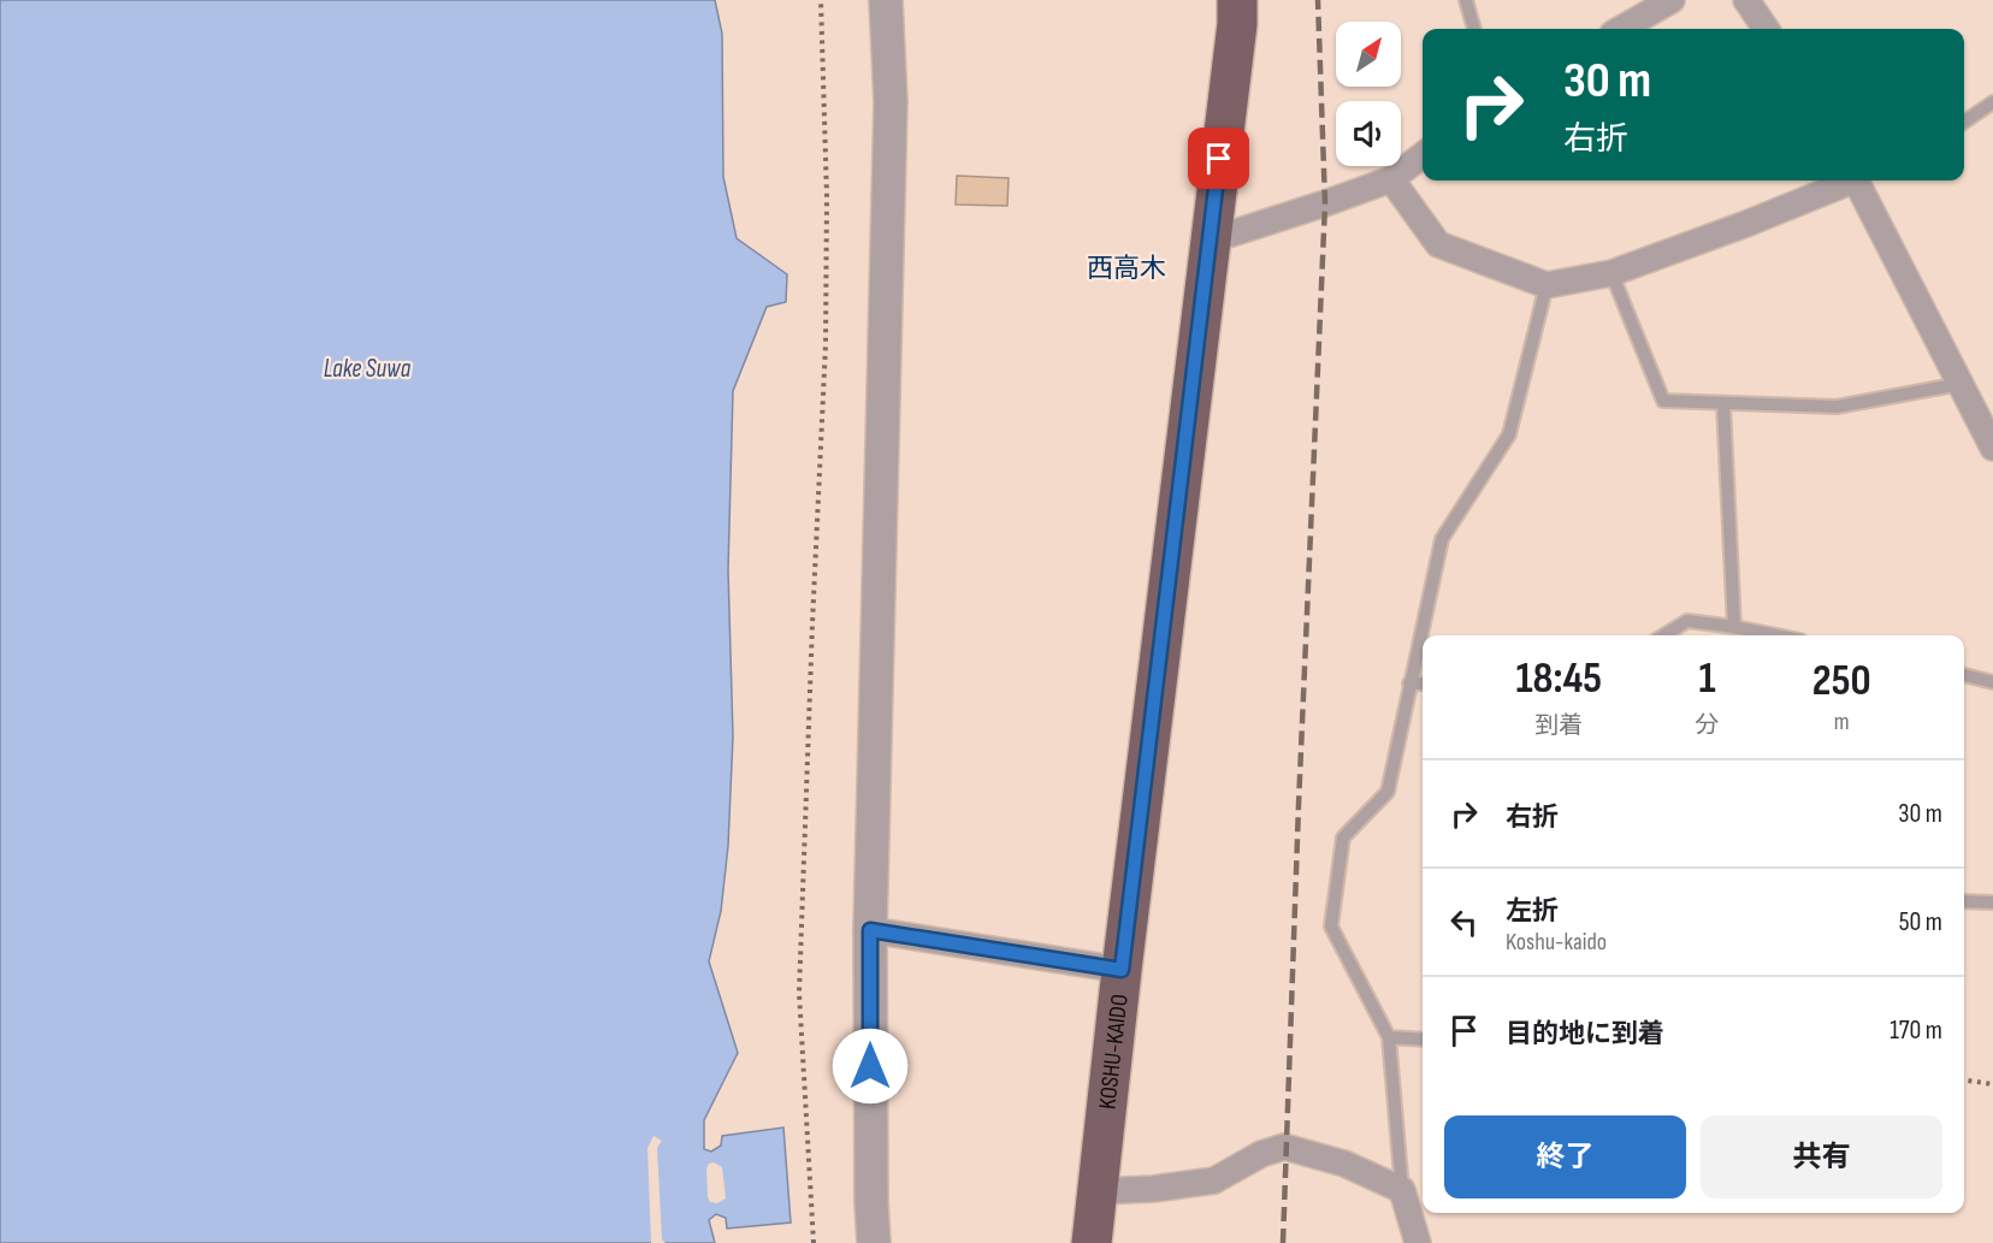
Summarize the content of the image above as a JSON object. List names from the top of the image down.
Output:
{
  "streets": {
    "highway": ["KOSHU-KAIDO"]
  },
  "districts": ["西高木"],
  "water": ["Lake Suwa"],
  "north": "top right",
  "page": {
    "turn": ["30 m", "右折"],
    "eta": [
      "18:45",
      "到着",
      "1",
      "分",
      "250",
      "m"
    ],
    "list": [
      {
        "name": "右折",
        "value": "30 m"
      },
      {
        "name": "左折",
        "note": "Koshu-kaido",
        "value": "50 m"
      },
      {
        "name": "目的地に到着",
        "value": "170 m"
      }
    ],
    "buttons": ["終了", "共有"]
  }
}
